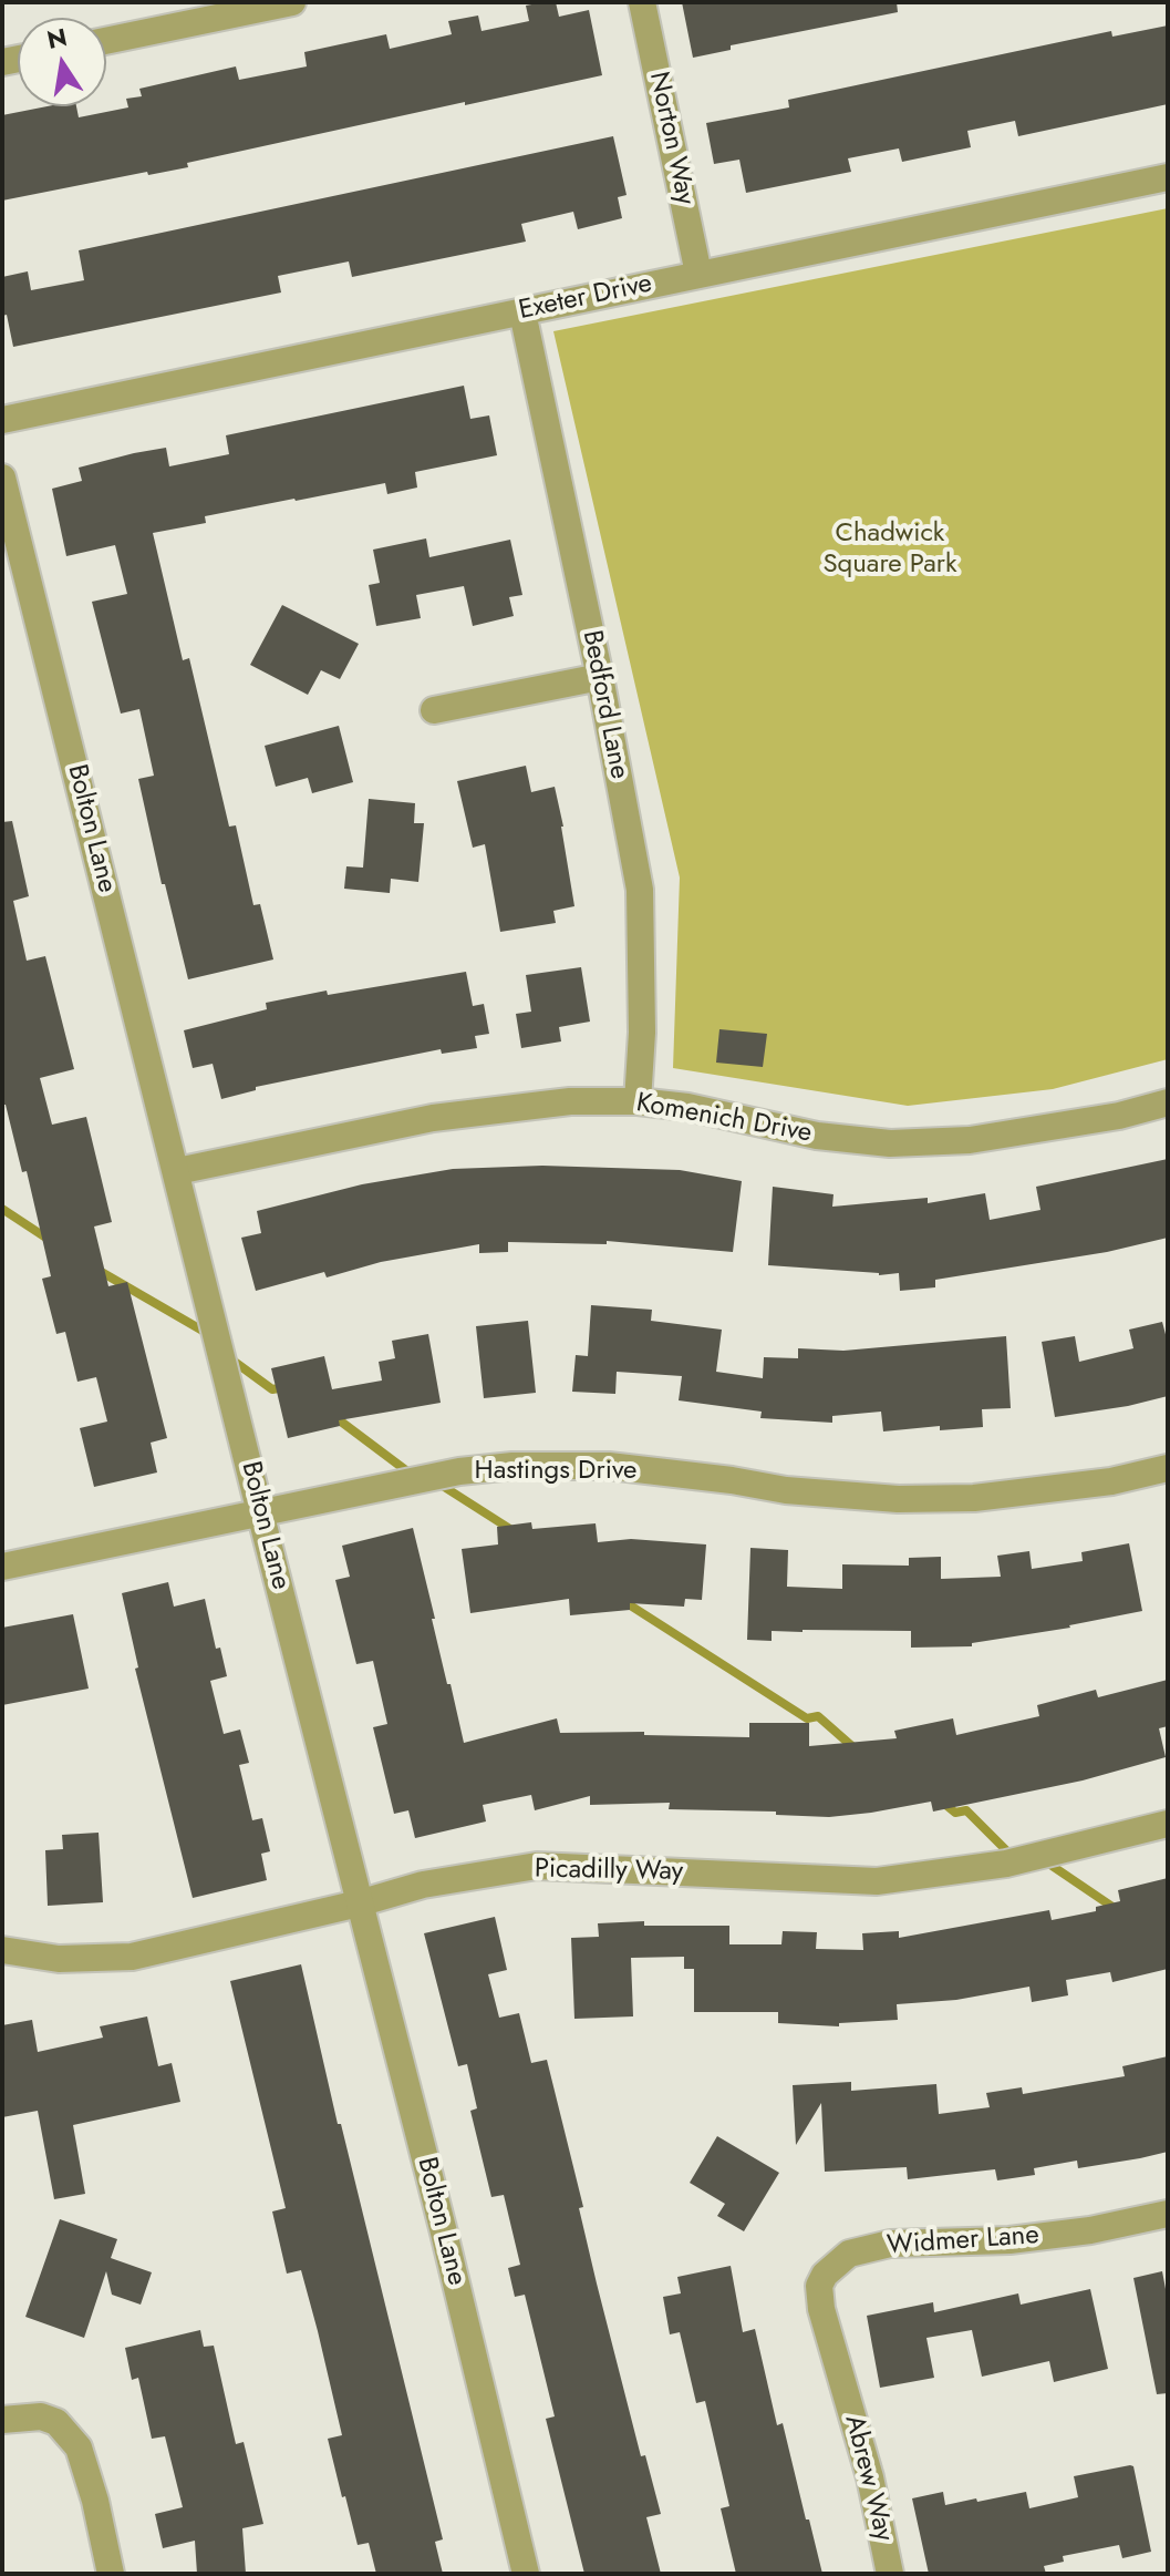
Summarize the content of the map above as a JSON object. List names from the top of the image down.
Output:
{
  "streets": {
    "street": [
      "Norton Way",
      "Exeter Drive",
      "Bedford Lane",
      "Bolton Lane",
      "Komenich Drive",
      "Hastings Drive",
      "Picadilly Way",
      "Widmer Lane",
      "Abrew Way"
    ]
  },
  "crossings": [
    ["Norton Way", "Exeter Drive"],
    ["Exeter Drive", "Bedford Lane"],
    ["Bedford Lane", "Komenich Drive"],
    ["Bolton Lane", "Komenich Drive"],
    ["Bolton Lane", "Hastings Drive"],
    ["Bolton Lane", "Picadilly Way"],
    ["Widmer Lane", "Abrew Way"]
  ],
  "parks": ["Chadwick Square Park"],
  "north": "top"
}
